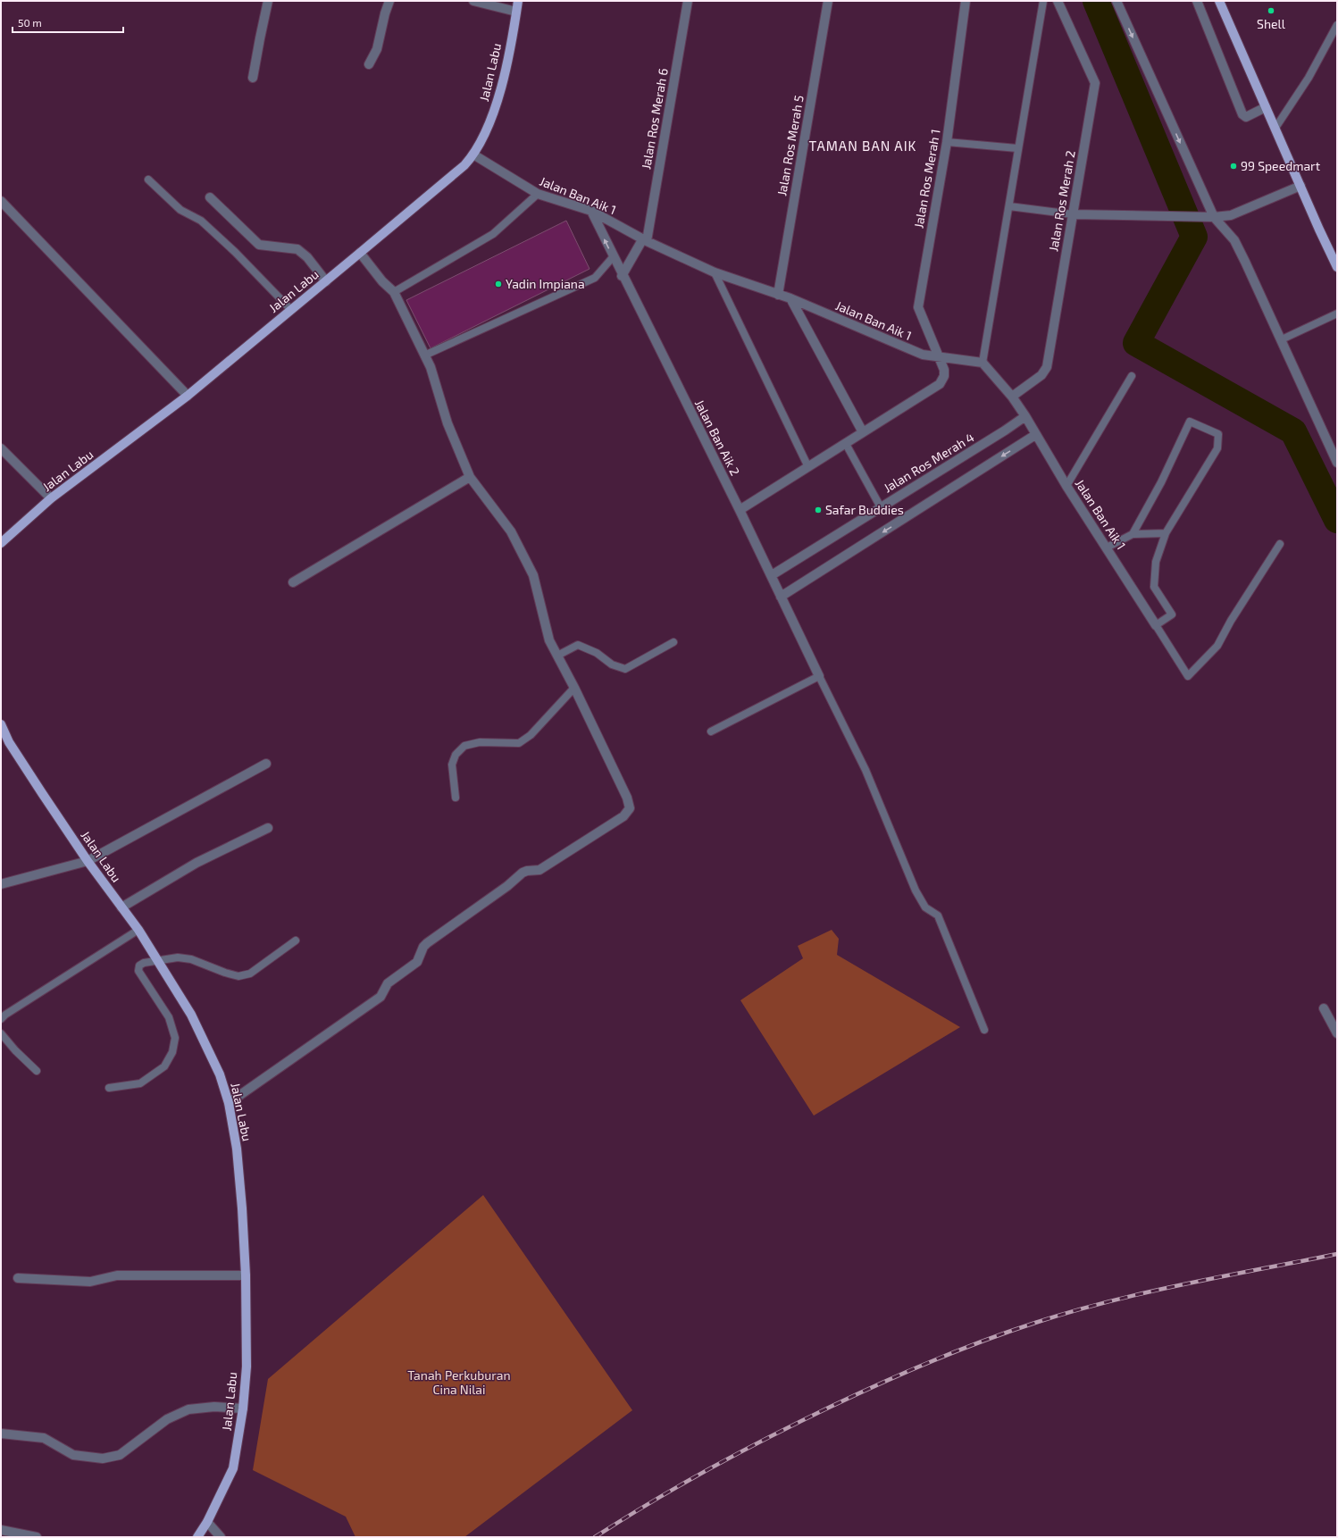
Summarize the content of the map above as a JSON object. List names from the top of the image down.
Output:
{
  "streets": {
    "main road": ["Jalan Labu"],
    "street": [
      "Jalan Ros Merah 6",
      "Jalan Ros Merah 5",
      "Jalan Ros Merah 1",
      "Jalan Ban Aik 1",
      "Jalan Ros Merah 2",
      "Jalan Ban Aik 2",
      "Jalan Ros Merah 4"
    ]
  },
  "crossings": [
    ["Jalan Labu", "Jalan Ban Aik 1"],
    ["Jalan Ros Merah 6", "Jalan Ban Aik 1"],
    ["Jalan Ros Merah 5", "Jalan Ban Aik 1"],
    ["Jalan Ros Merah 1", "Jalan Ban Aik 1"],
    ["Jalan Ros Merah 1", "Jalan Ban Aik 2"],
    ["Jalan Ban Aik 1", "Jalan Ros Merah 2"],
    ["Jalan Ban Aik 1", "Jalan Ban Aik 2"],
    ["Jalan Ban Aik 1", "Jalan Ros Merah 4"],
    ["Jalan Ban Aik 2", "Jalan Ros Merah 4"]
  ],
  "districts": ["TAMAN BAN AIK"],
  "parks": ["Tanah Perkuburan Cina Nilai"],
  "places": [
    "Shell",
    "99 Speedmart",
    "Yadin Impiana",
    "Safar Buddies"
  ],
  "scale_bar": "50 m"
}
